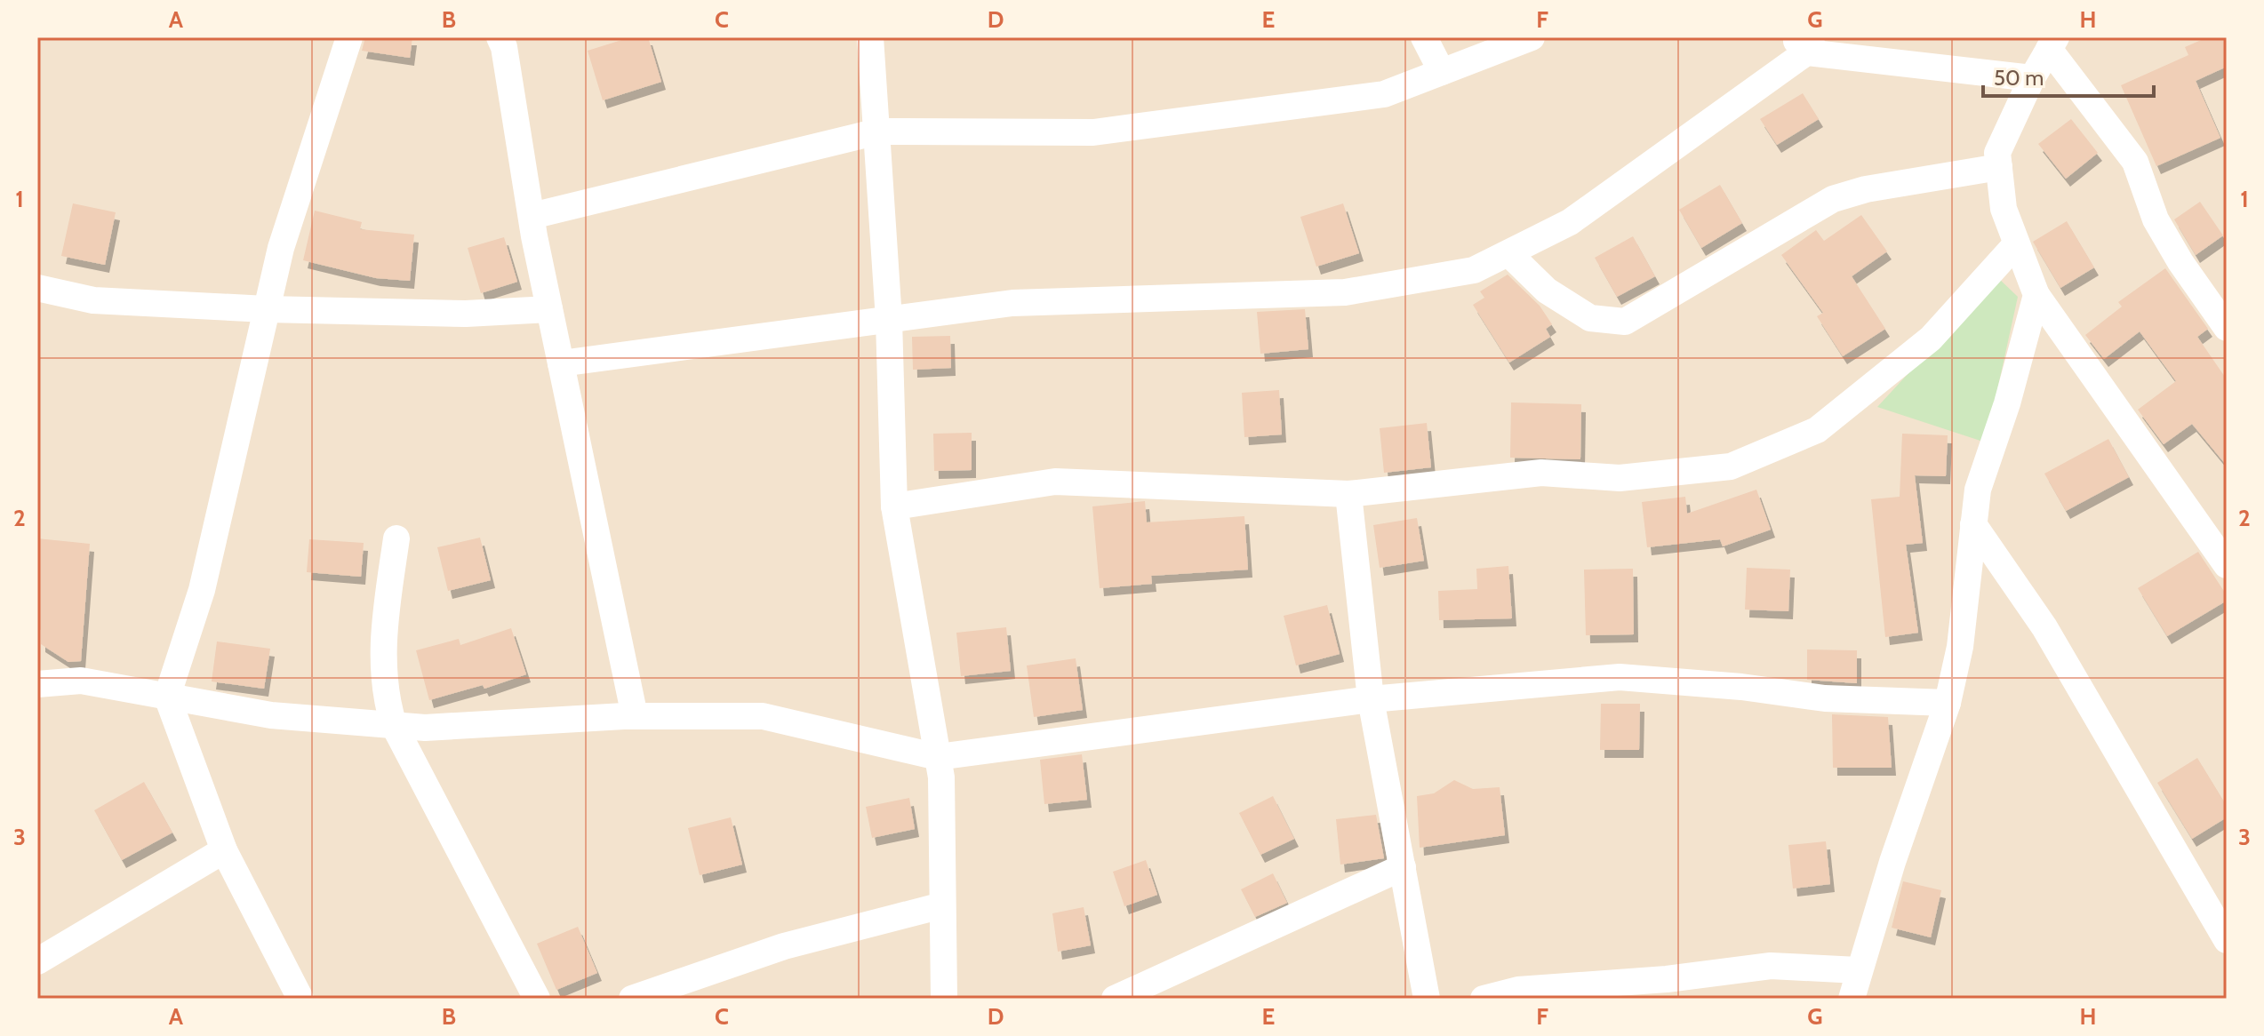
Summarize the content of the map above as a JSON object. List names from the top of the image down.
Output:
{
  "scale_bar": "50 m",
  "grid": {
    "columns": [
      "A",
      "B",
      "C",
      "D",
      "E",
      "F",
      "G",
      "H"
    ],
    "rows": ["1", "2", "3"]
  }
}
